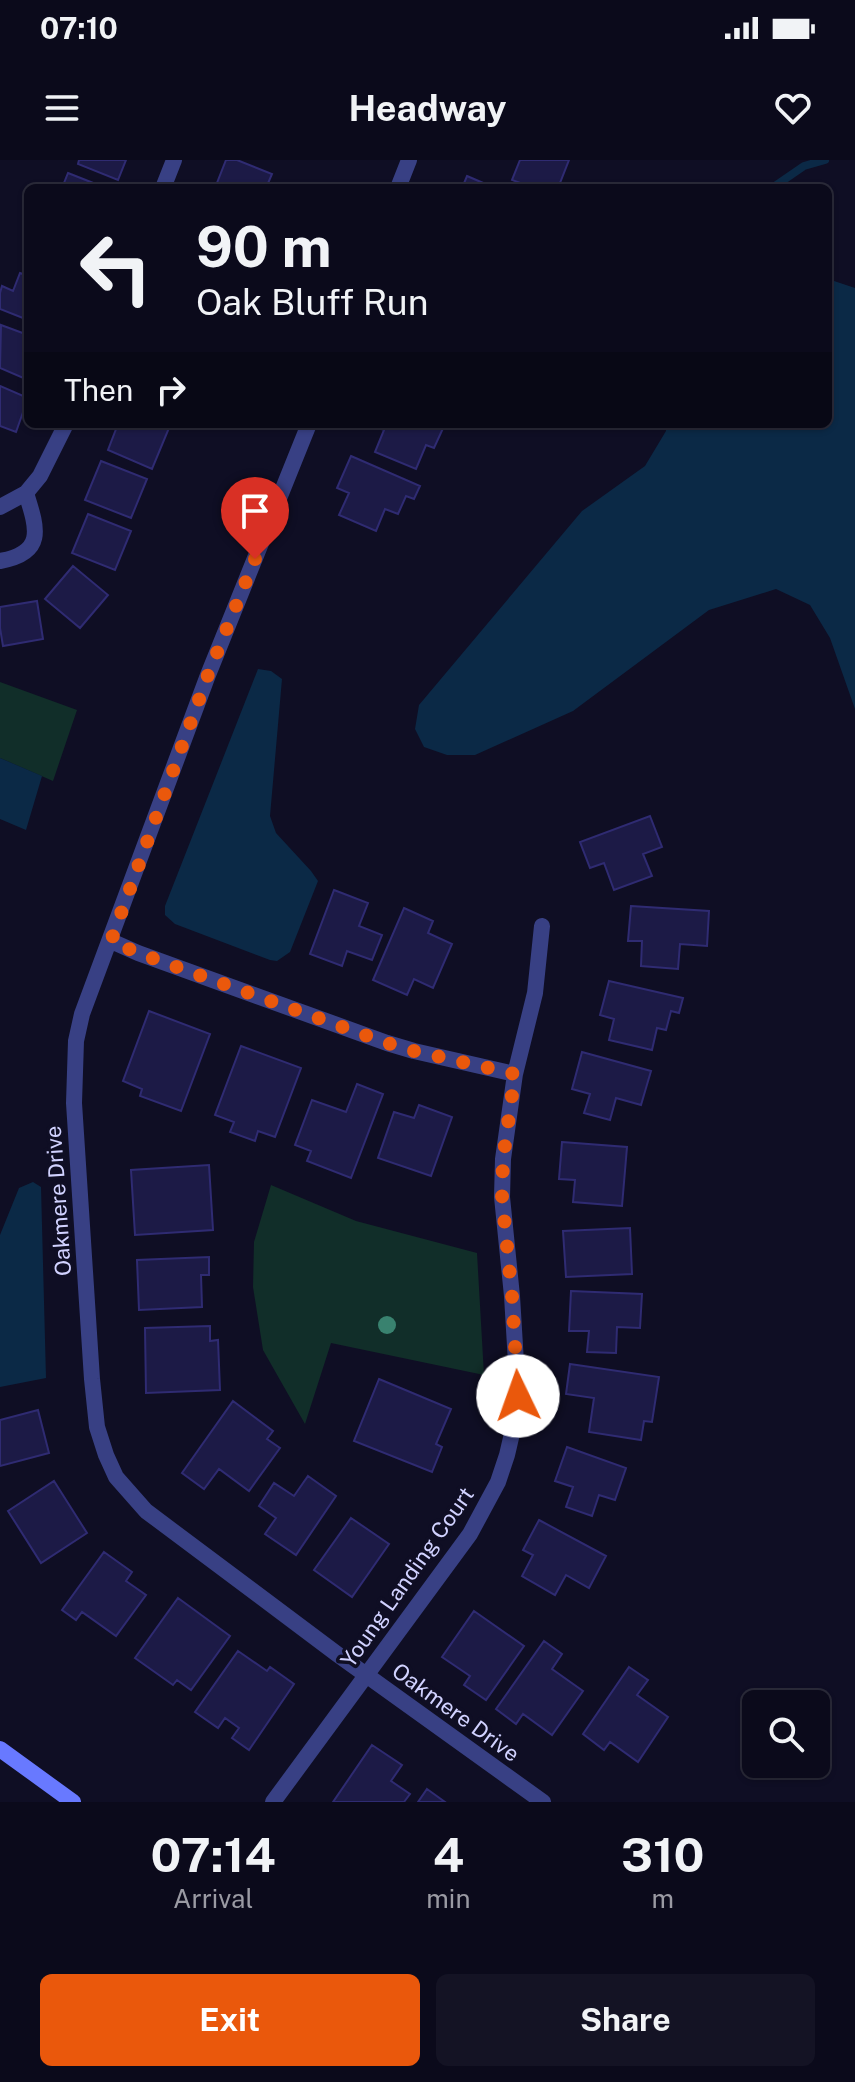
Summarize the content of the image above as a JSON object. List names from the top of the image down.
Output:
{
  "streets": {
    "street": ["Oakmere Drive", "Young Landing Court"]
  },
  "crossings": [
    ["Oakmere Drive", "Young Landing Court"]
  ],
  "page": {
    "status": "07:10",
    "header": "Headway",
    "turn": ["90 m", "Oak Bluff Run"],
    "then": "Then",
    "eta": [
      "07:14",
      "Arrival",
      "4",
      "min",
      "310",
      "m"
    ],
    "buttons": ["Exit", "Share"]
  }
}
